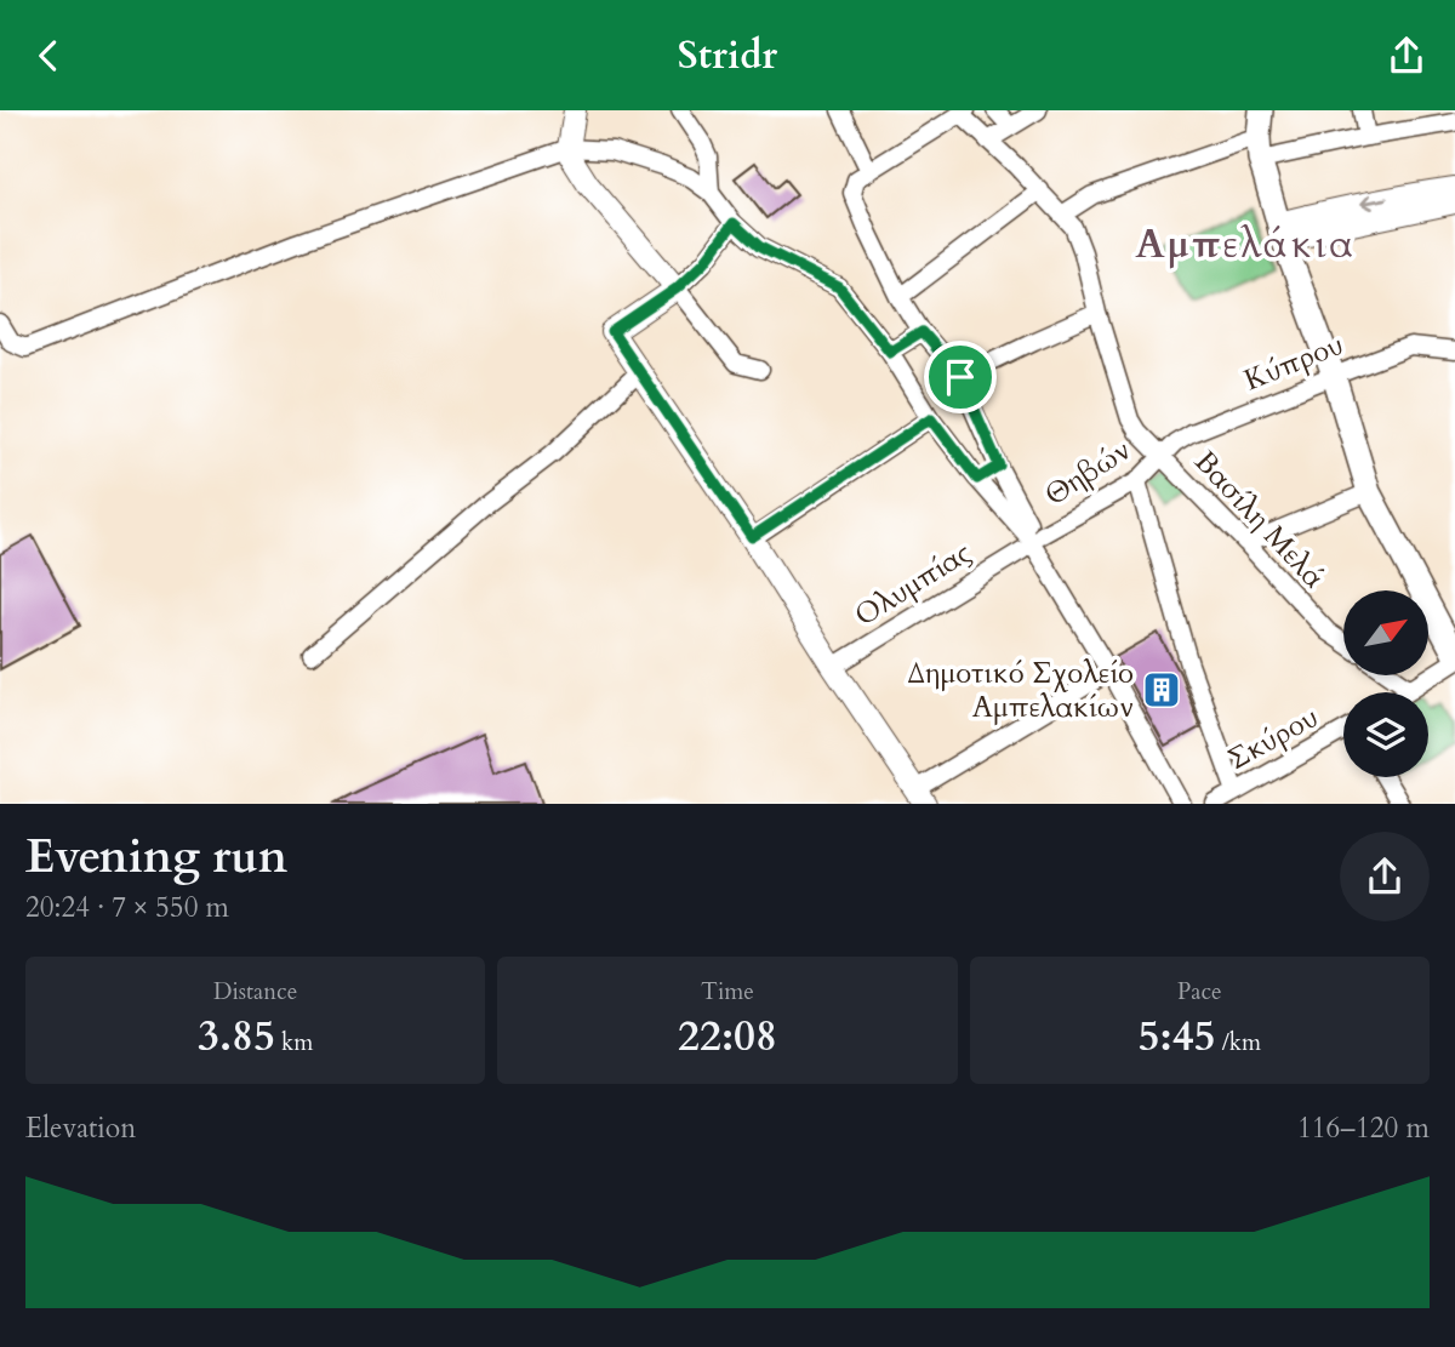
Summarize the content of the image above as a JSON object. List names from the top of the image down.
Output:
{
  "streets": {
    "street": [
      "Κύπρου",
      "Θηβών",
      "Βασίλη Μελά",
      "Ολυμπίας",
      "Σκύρου"
    ]
  },
  "crossings": [
    ["Κύπρου", "Θηβών"],
    ["Κύπρου", "Βασίλη Μελά"],
    ["Θηβών", "Βασίλη Μελά"]
  ],
  "districts": ["Αμπελάκια"],
  "places": {
    "building": ["Δημοτικό Σχολείο Αμπελακίων"]
  },
  "north": "top right",
  "page": {
    "header": "Stridr",
    "heading": ["Evening run", "20:24 · 7 × 550 m"],
    "stats": [
      ["Distance", "3.85 km"],
      ["Time", "22:08"],
      ["Pace", "5:45 /km"]
    ],
    "chart": ["Elevation", "116–120 m"]
  }
}
